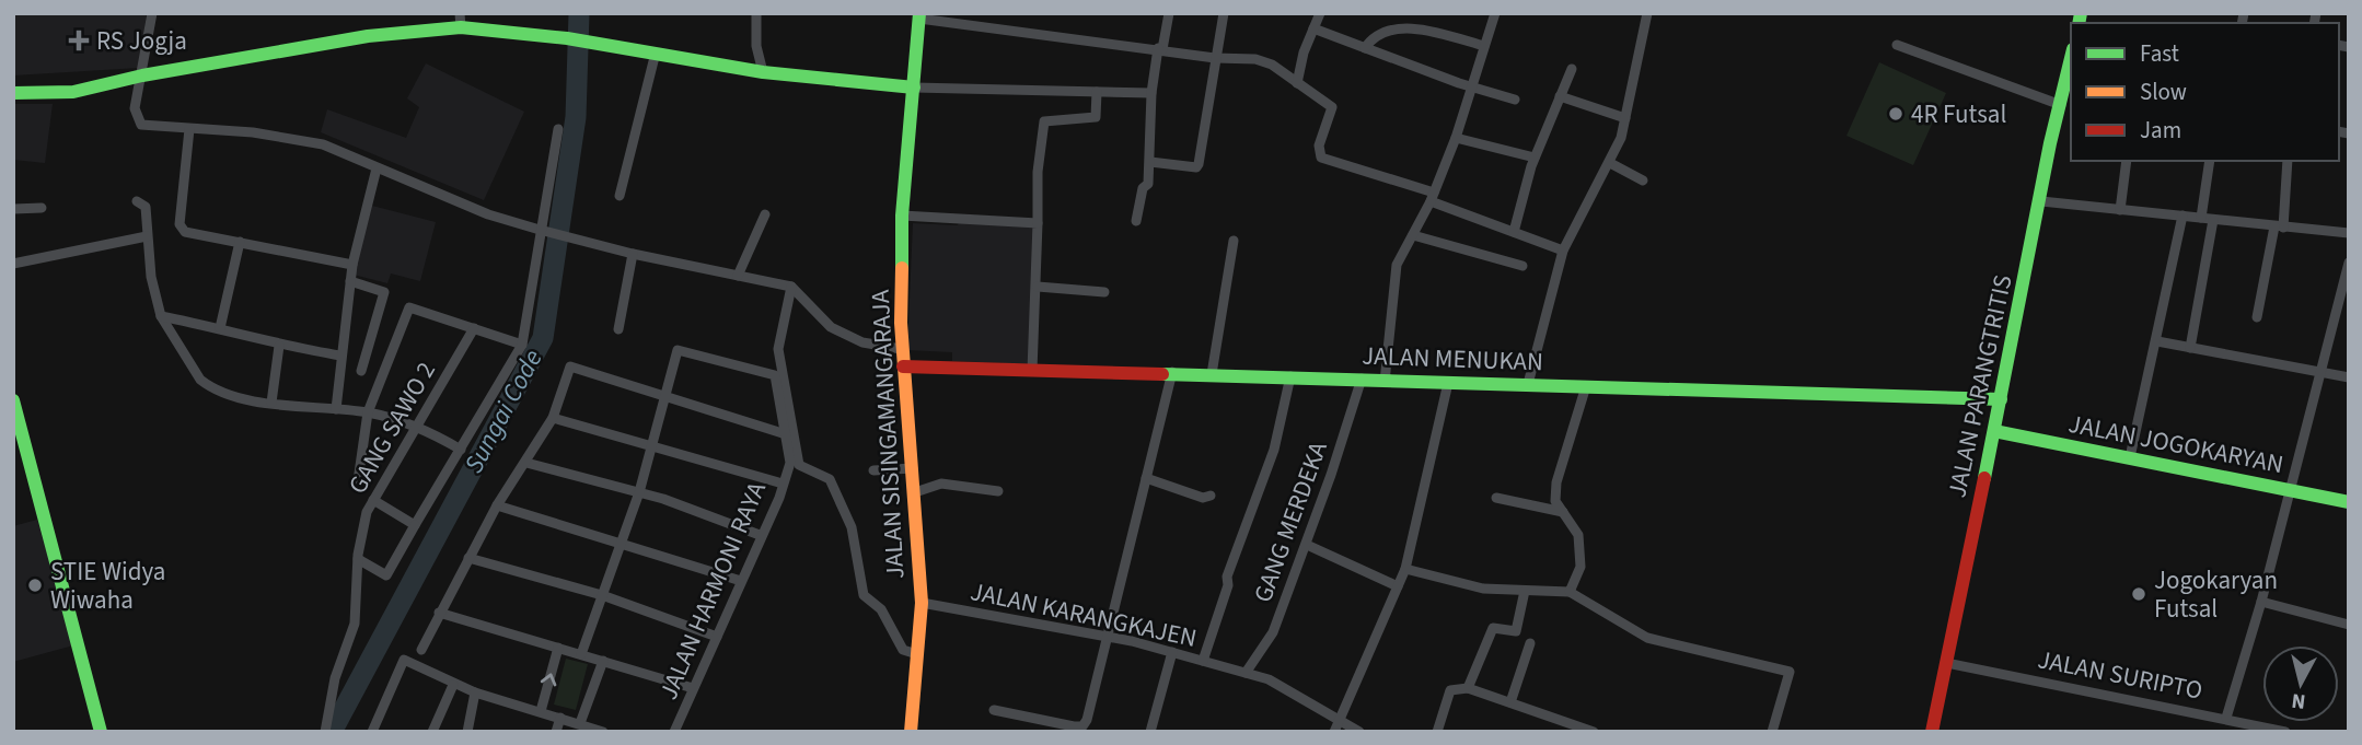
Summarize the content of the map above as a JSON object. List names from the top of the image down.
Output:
{
  "streets": {
    "main road": [
      "JALAN MENUKAN",
      "JALAN PARANGTRITIS",
      "JALAN SISINGAMANGARAJA",
      "JALAN JOGOKARYAN"
    ],
    "street": [
      "GANG SAWO 2",
      "GANG MERDEKA",
      "JALAN HARMONI RAYA",
      "JALAN KARANGKAJEN",
      "JALAN SURIPTO"
    ]
  },
  "crossings": [
    ["JALAN MENUKAN", "JALAN PARANGTRITIS"],
    ["JALAN MENUKAN", "JALAN SISINGAMANGARAJA"],
    ["JALAN MENUKAN", "GANG MERDEKA"],
    ["JALAN PARANGTRITIS", "JALAN JOGOKARYAN"],
    ["JALAN PARANGTRITIS", "JALAN SURIPTO"],
    ["JALAN SISINGAMANGARAJA", "JALAN HARMONI RAYA"],
    ["JALAN SISINGAMANGARAJA", "JALAN KARANGKAJEN"],
    ["GANG MERDEKA", "JALAN KARANGKAJEN"]
  ],
  "water": ["Sungai Code"],
  "places": {
    "health": ["RS Jogja"],
    "other": ["4R Futsal", "STIE Widya Wiwaha", "Jogokaryan Futsal"]
  },
  "legend": ["Fast", "Slow", "Jam"],
  "north": "bottom"
}
